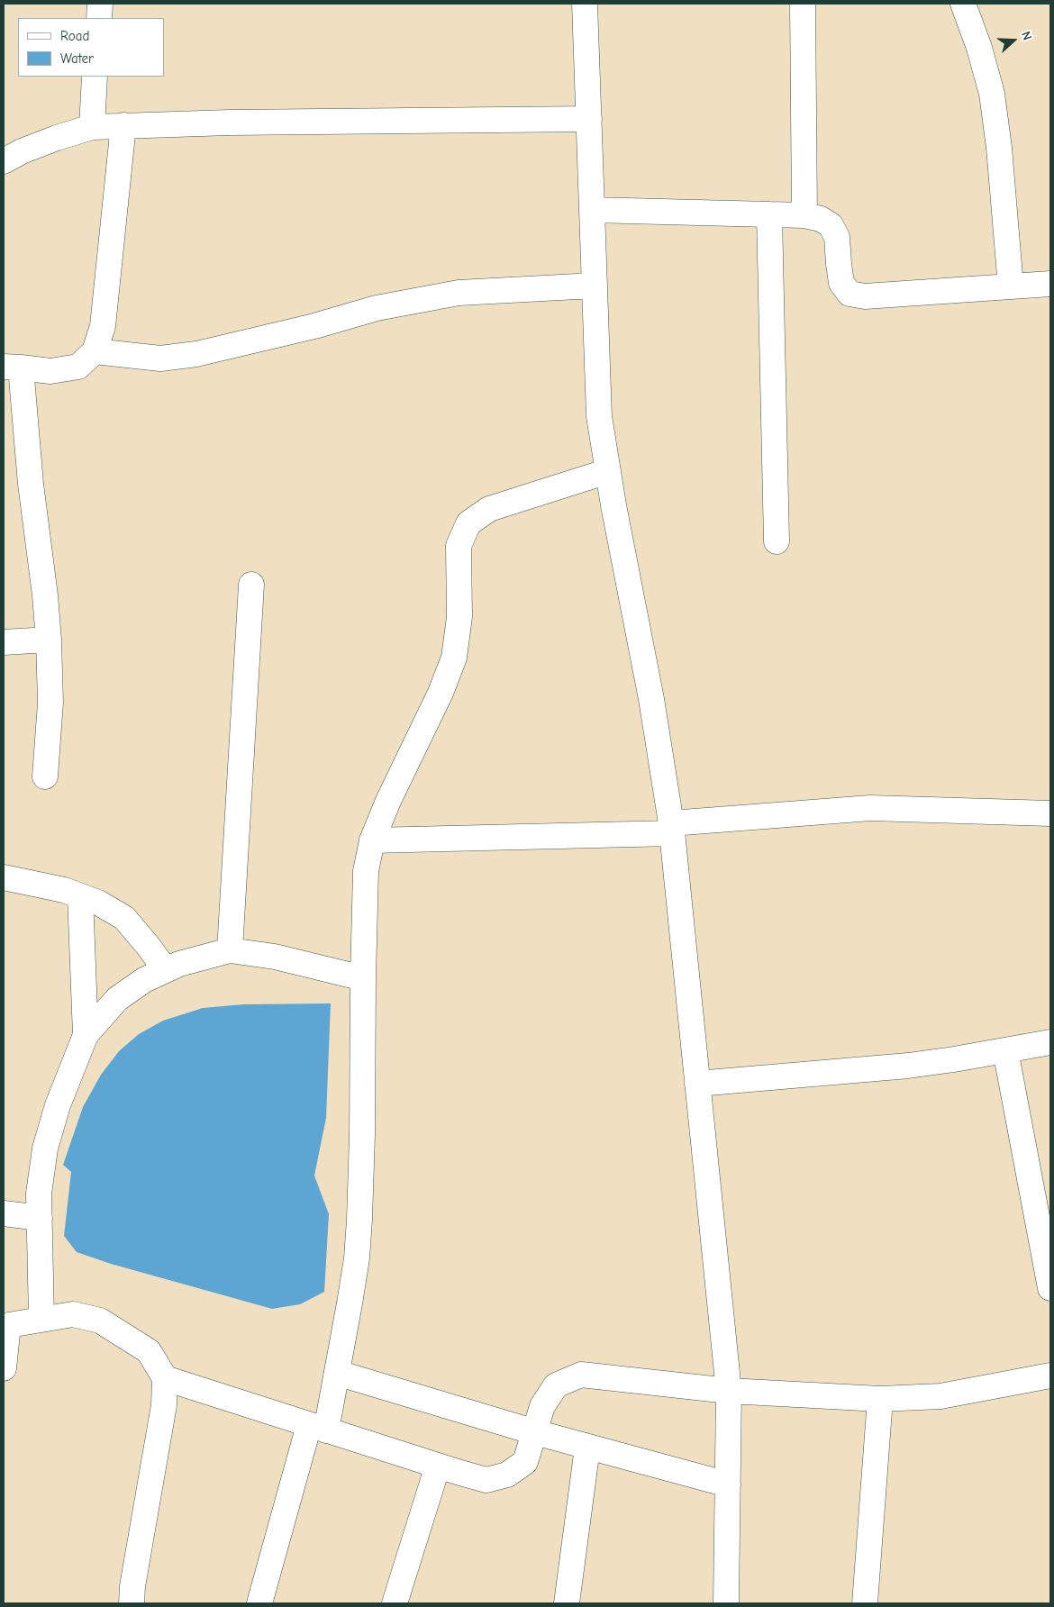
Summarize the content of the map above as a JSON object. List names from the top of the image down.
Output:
{
  "legend": ["Road", "Water"],
  "north": "right"
}
